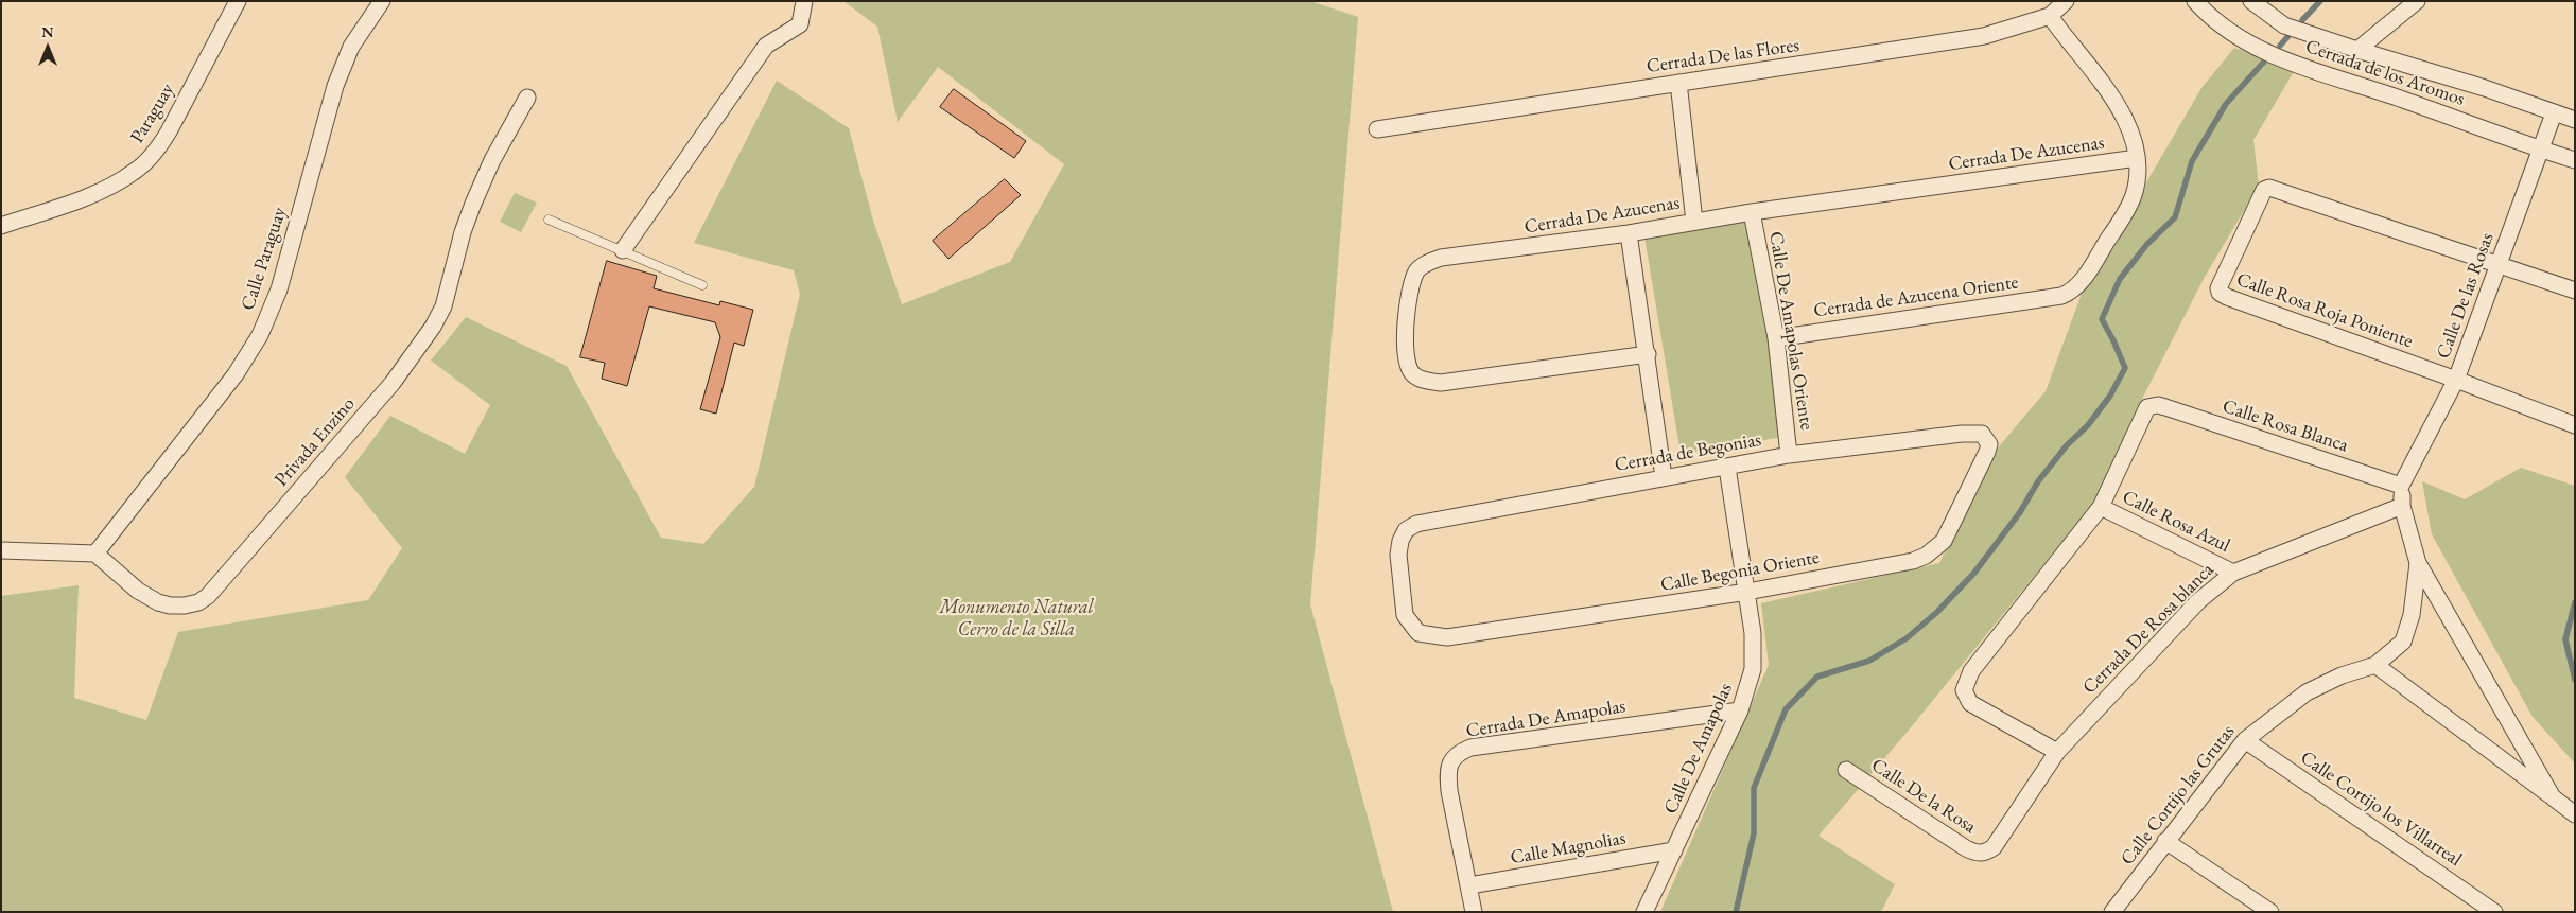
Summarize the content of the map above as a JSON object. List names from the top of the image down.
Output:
{
  "streets": {
    "street": [
      "Cerrada De las Flores",
      "Cerrada de los Aromos",
      "Paraguay",
      "Cerrada De Azucenas",
      "Calle Paraguay",
      "Calle De las Rosas",
      "Cerrada de Azucena Oriente",
      "Calle Rosa Roja Poniente",
      "Calle De Amapolas Oriente",
      "Calle Rosa Blanca",
      "Privada Enzino",
      "Cerrada de Begonias",
      "Calle Rosa Azul",
      "Calle Begonia Oriente",
      "Cerrada De Rosa blanca",
      "Cerrada De Amapolas",
      "Calle De Amapolas",
      "Calle Cortijo las Grutas",
      "Calle De la Rosa",
      "Calle Cortijo los Villarreal",
      "Calle Magnolias"
    ]
  },
  "crossings": [
    ["Cerrada de los Aromos", "Calle De las Rosas"],
    ["Cerrada De Azucenas", "Cerrada de Azucena Oriente"],
    ["Cerrada De Azucenas", "Calle De Amapolas Oriente"],
    ["Calle Paraguay", "Privada Enzino"],
    ["Calle De las Rosas", "Calle Rosa Roja Poniente"],
    ["Calle De las Rosas", "Calle Rosa Blanca"],
    ["Cerrada de Azucena Oriente", "Calle De Amapolas Oriente"],
    ["Calle De Amapolas Oriente", "Cerrada de Begonias"],
    ["Calle Rosa Blanca", "Calle Rosa Azul"],
    ["Calle Rosa Blanca", "Cerrada De Rosa blanca"],
    ["Cerrada de Begonias", "Calle Begonia Oriente"],
    ["Cerrada de Begonias", "Calle De Amapolas"],
    ["Calle Rosa Azul", "Cerrada De Rosa blanca"],
    ["Calle Begonia Oriente", "Calle De Amapolas"],
    ["Cerrada De Rosa blanca", "Calle De la Rosa"],
    ["Cerrada De Amapolas", "Calle De Amapolas"],
    ["Cerrada De Amapolas", "Calle Magnolias"],
    ["Calle De Amapolas", "Calle Magnolias"],
    ["Calle Cortijo las Grutas", "Calle Cortijo los Villarreal"]
  ],
  "parks": ["Monumento Natural Cerro de la Silla"],
  "north": "top"
}
